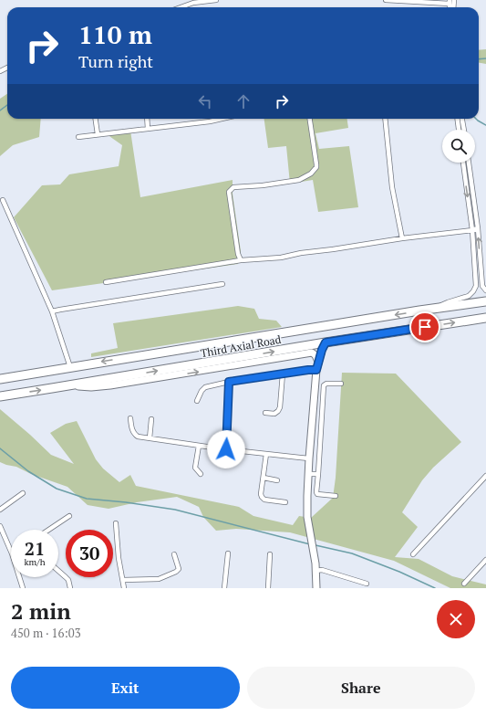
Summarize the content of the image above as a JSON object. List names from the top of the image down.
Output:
{
  "streets": {
    "highway": ["Third Axial Road"]
  },
  "page": {
    "turn": ["110 m", "Turn right"],
    "speed": "21 km/h",
    "limit": "30",
    "heading": ["2 min", "450 m · 16:03"],
    "buttons": ["Exit", "Share"]
  }
}
